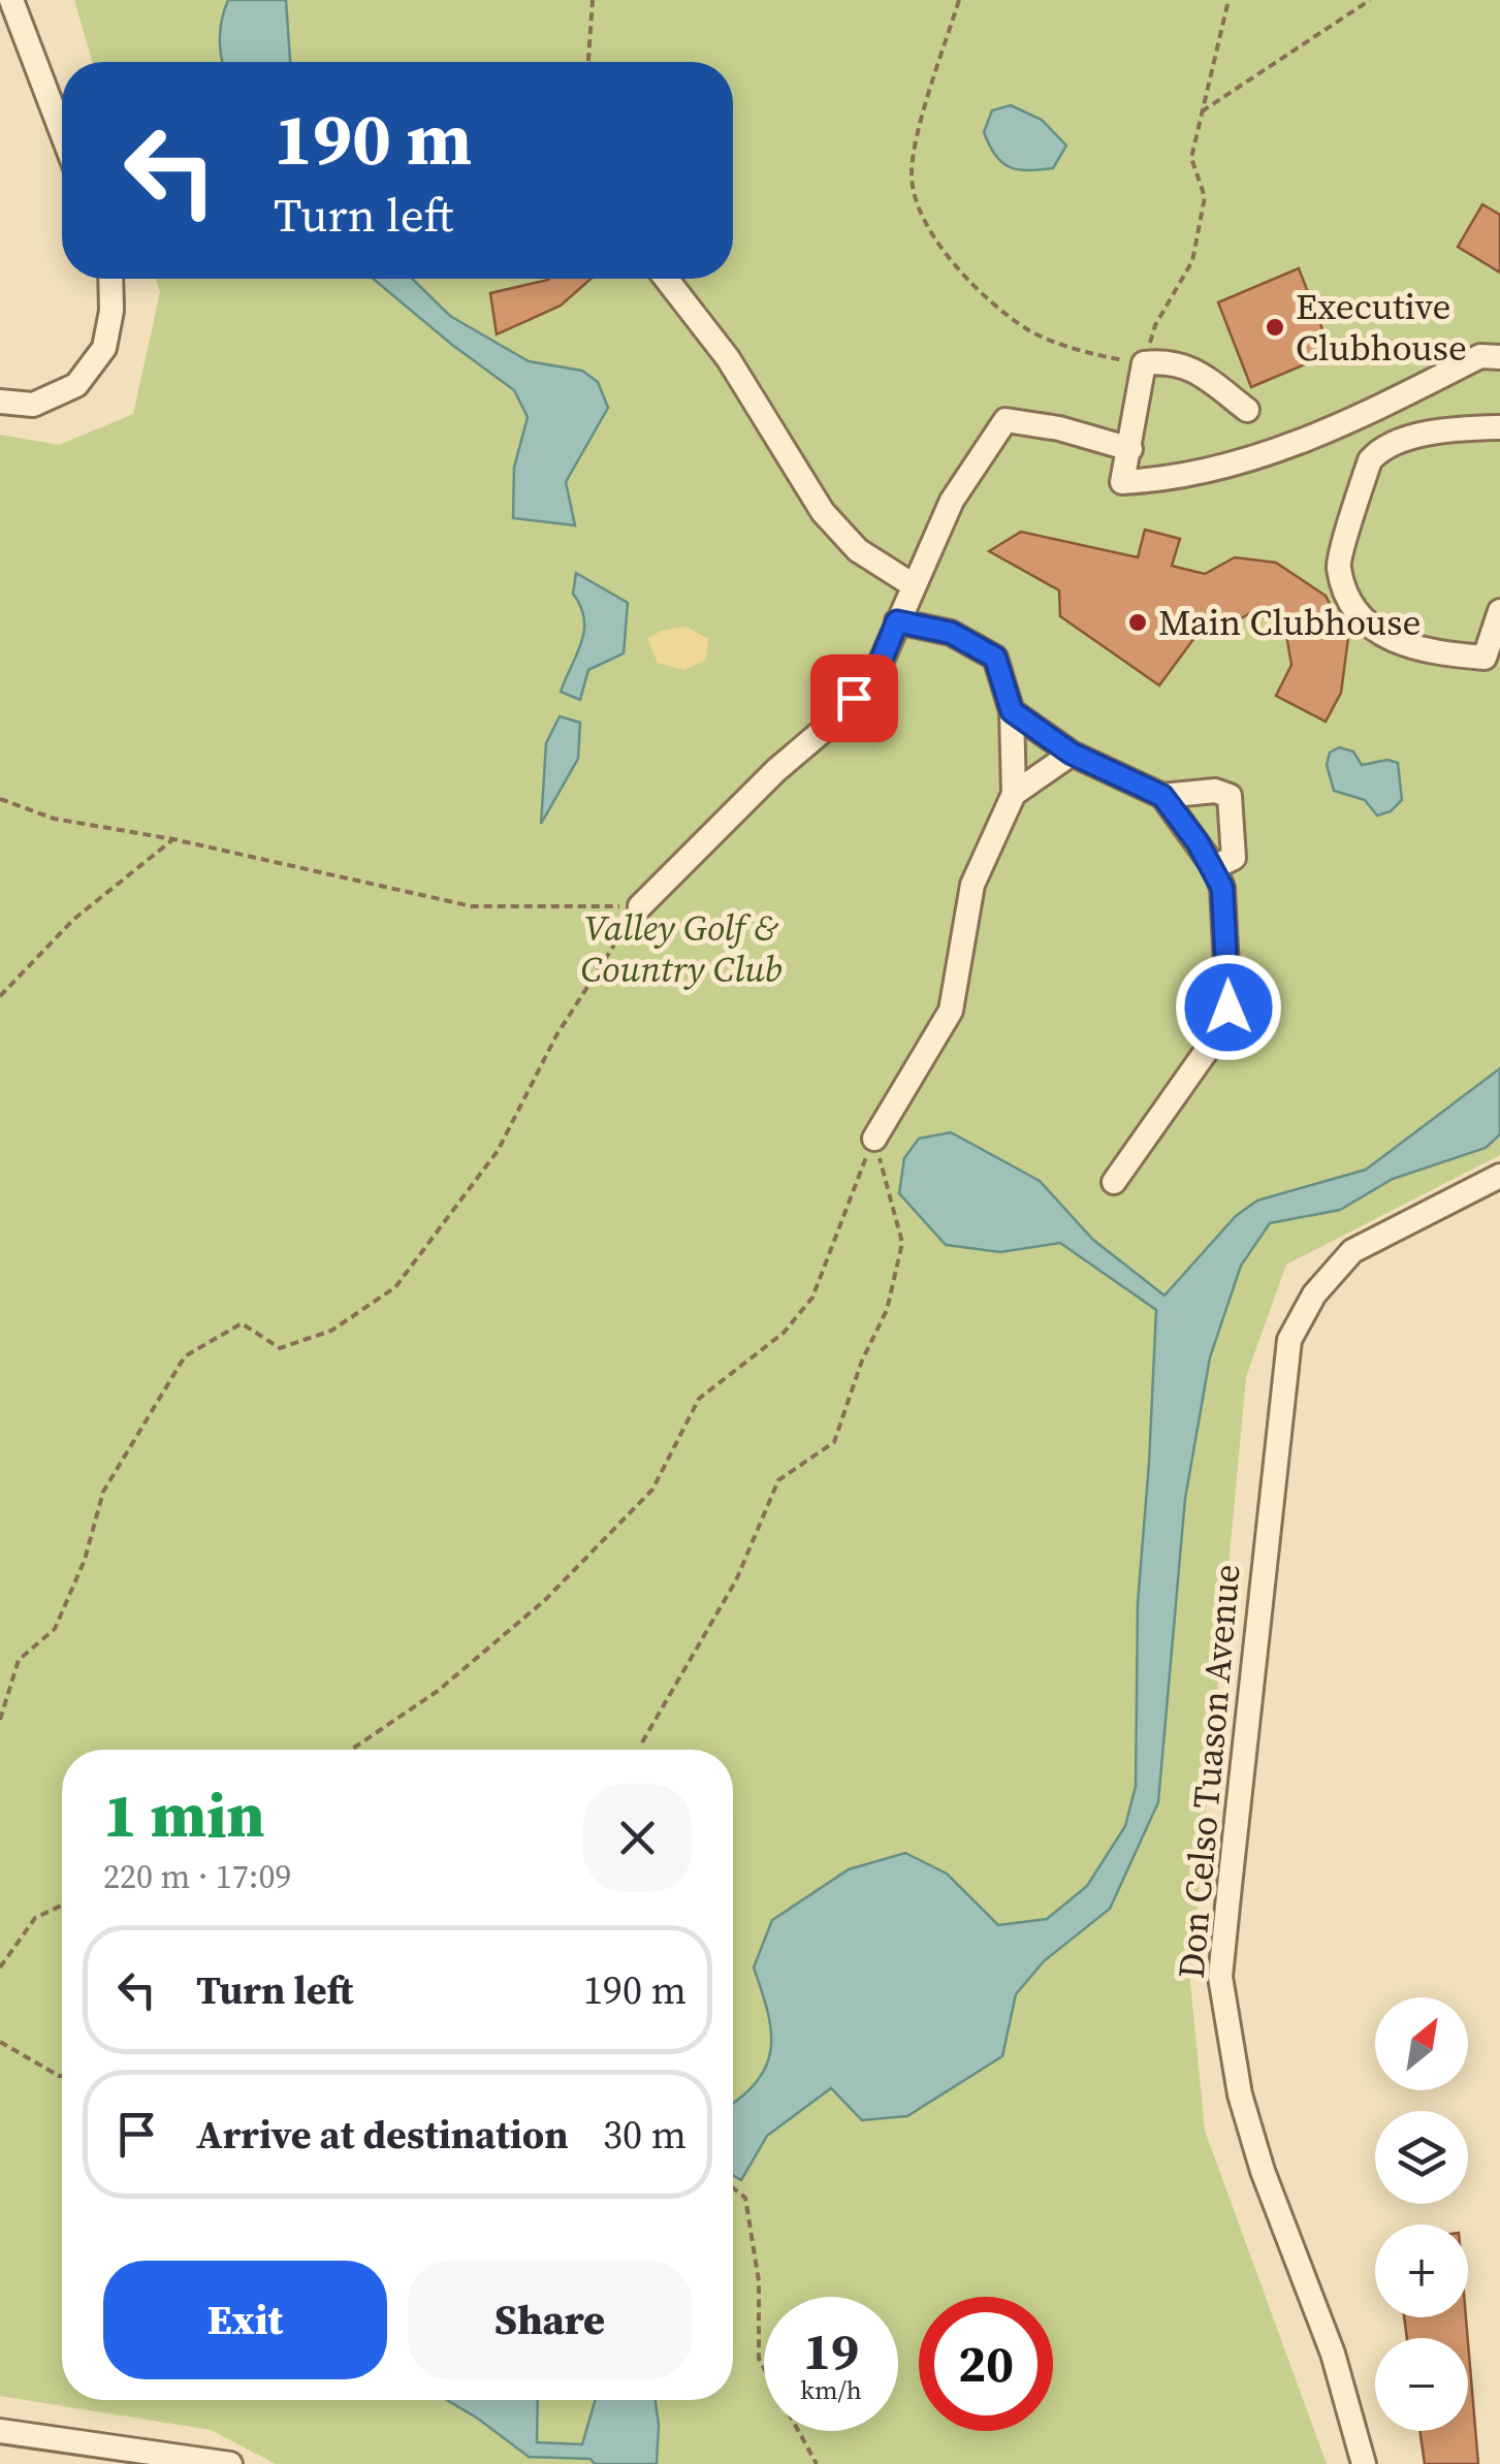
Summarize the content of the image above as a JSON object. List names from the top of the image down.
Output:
{
  "streets": {
    "street": ["Don Celso Tuason Avenue"]
  },
  "parks": ["Valley Golf & Country Club"],
  "places": ["Executive Clubhouse", "Main Clubhouse"],
  "north": "top right",
  "page": {
    "turn": ["190 m", "Turn left"],
    "heading": ["1 min", "220 m · 17:09"],
    "list": [
      {
        "name": "Turn left",
        "value": "190 m"
      },
      {
        "name": "Arrive at destination",
        "value": "30 m"
      }
    ],
    "map_buttons": ["+", "−"],
    "buttons": ["Exit", "Share"],
    "speed": "19 km/h",
    "limit": "20"
  }
}
